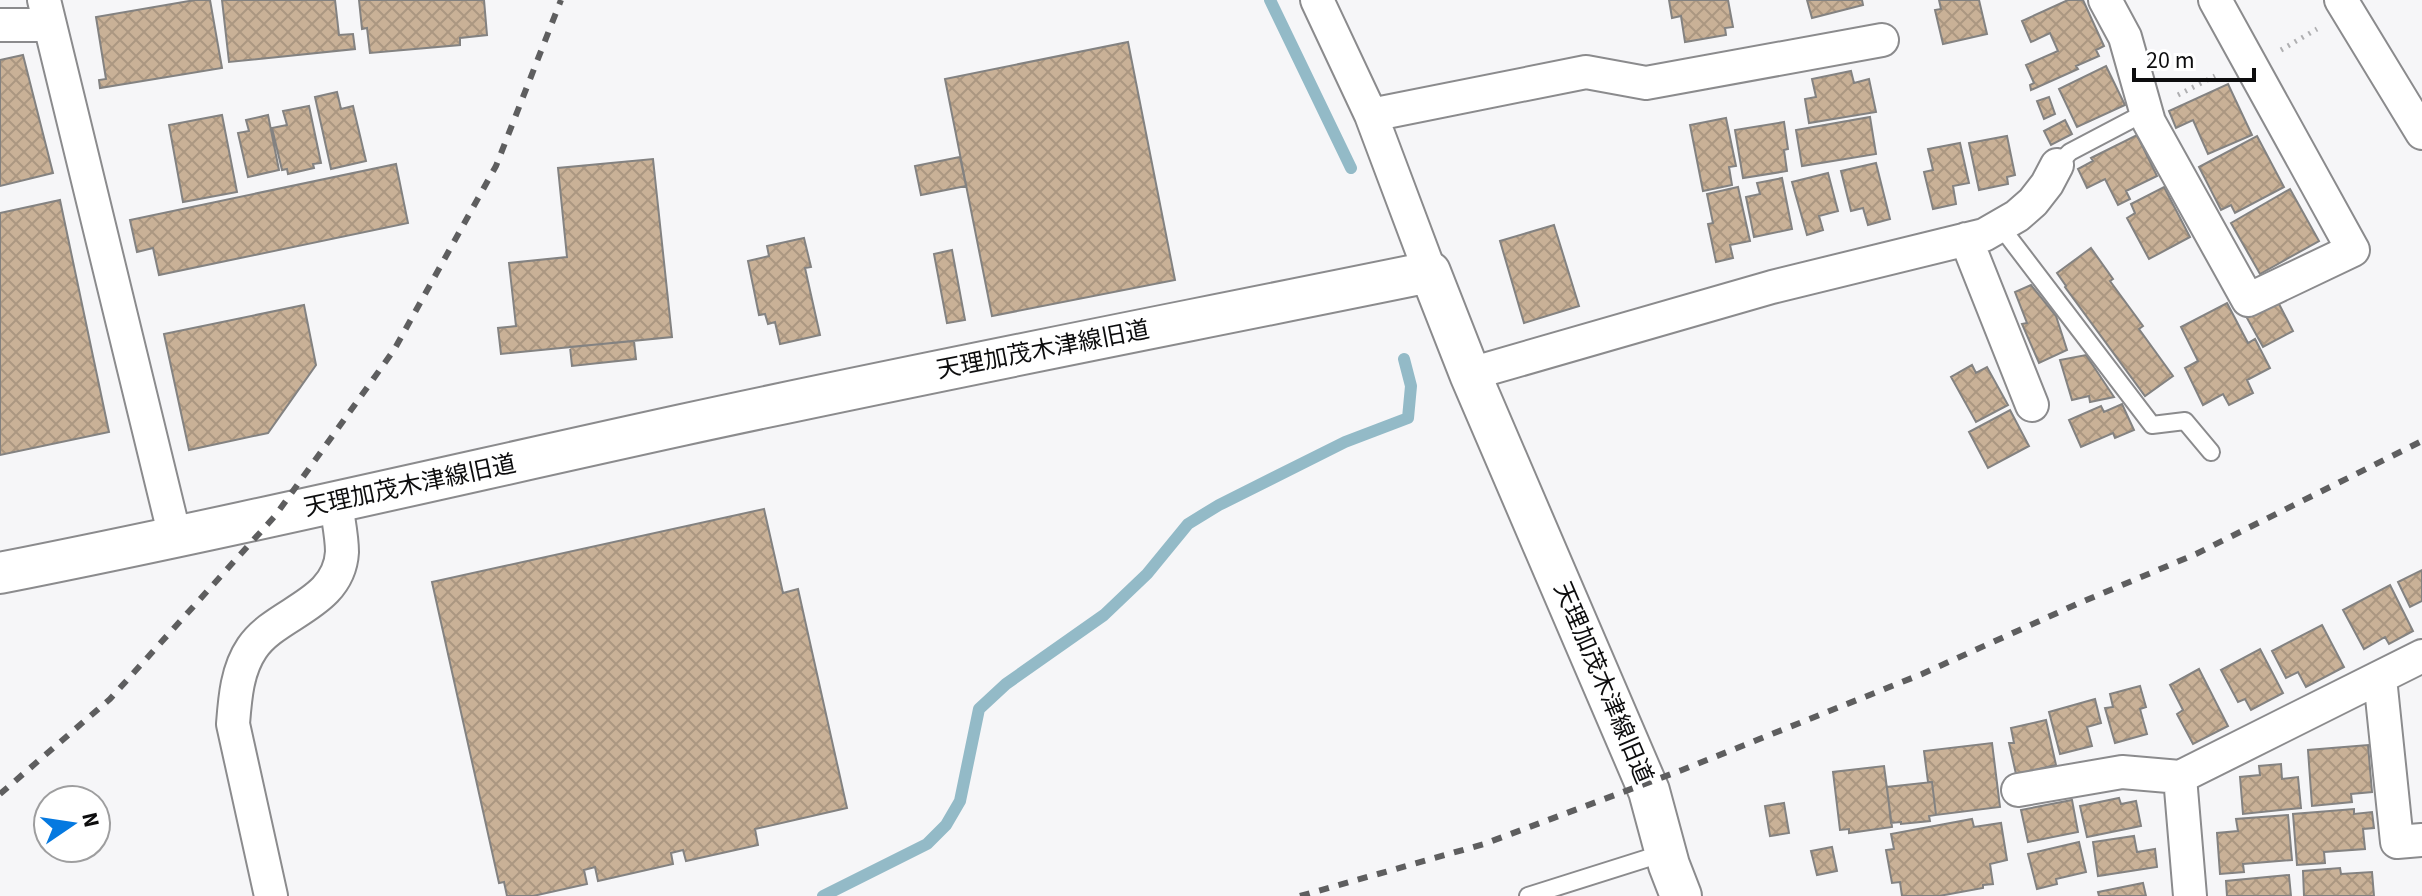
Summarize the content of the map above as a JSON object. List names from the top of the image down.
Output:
{
  "streets": {
    "street": ["天理加茂木津線旧道"]
  },
  "scale_bar": "20 m",
  "north": "right"
}
